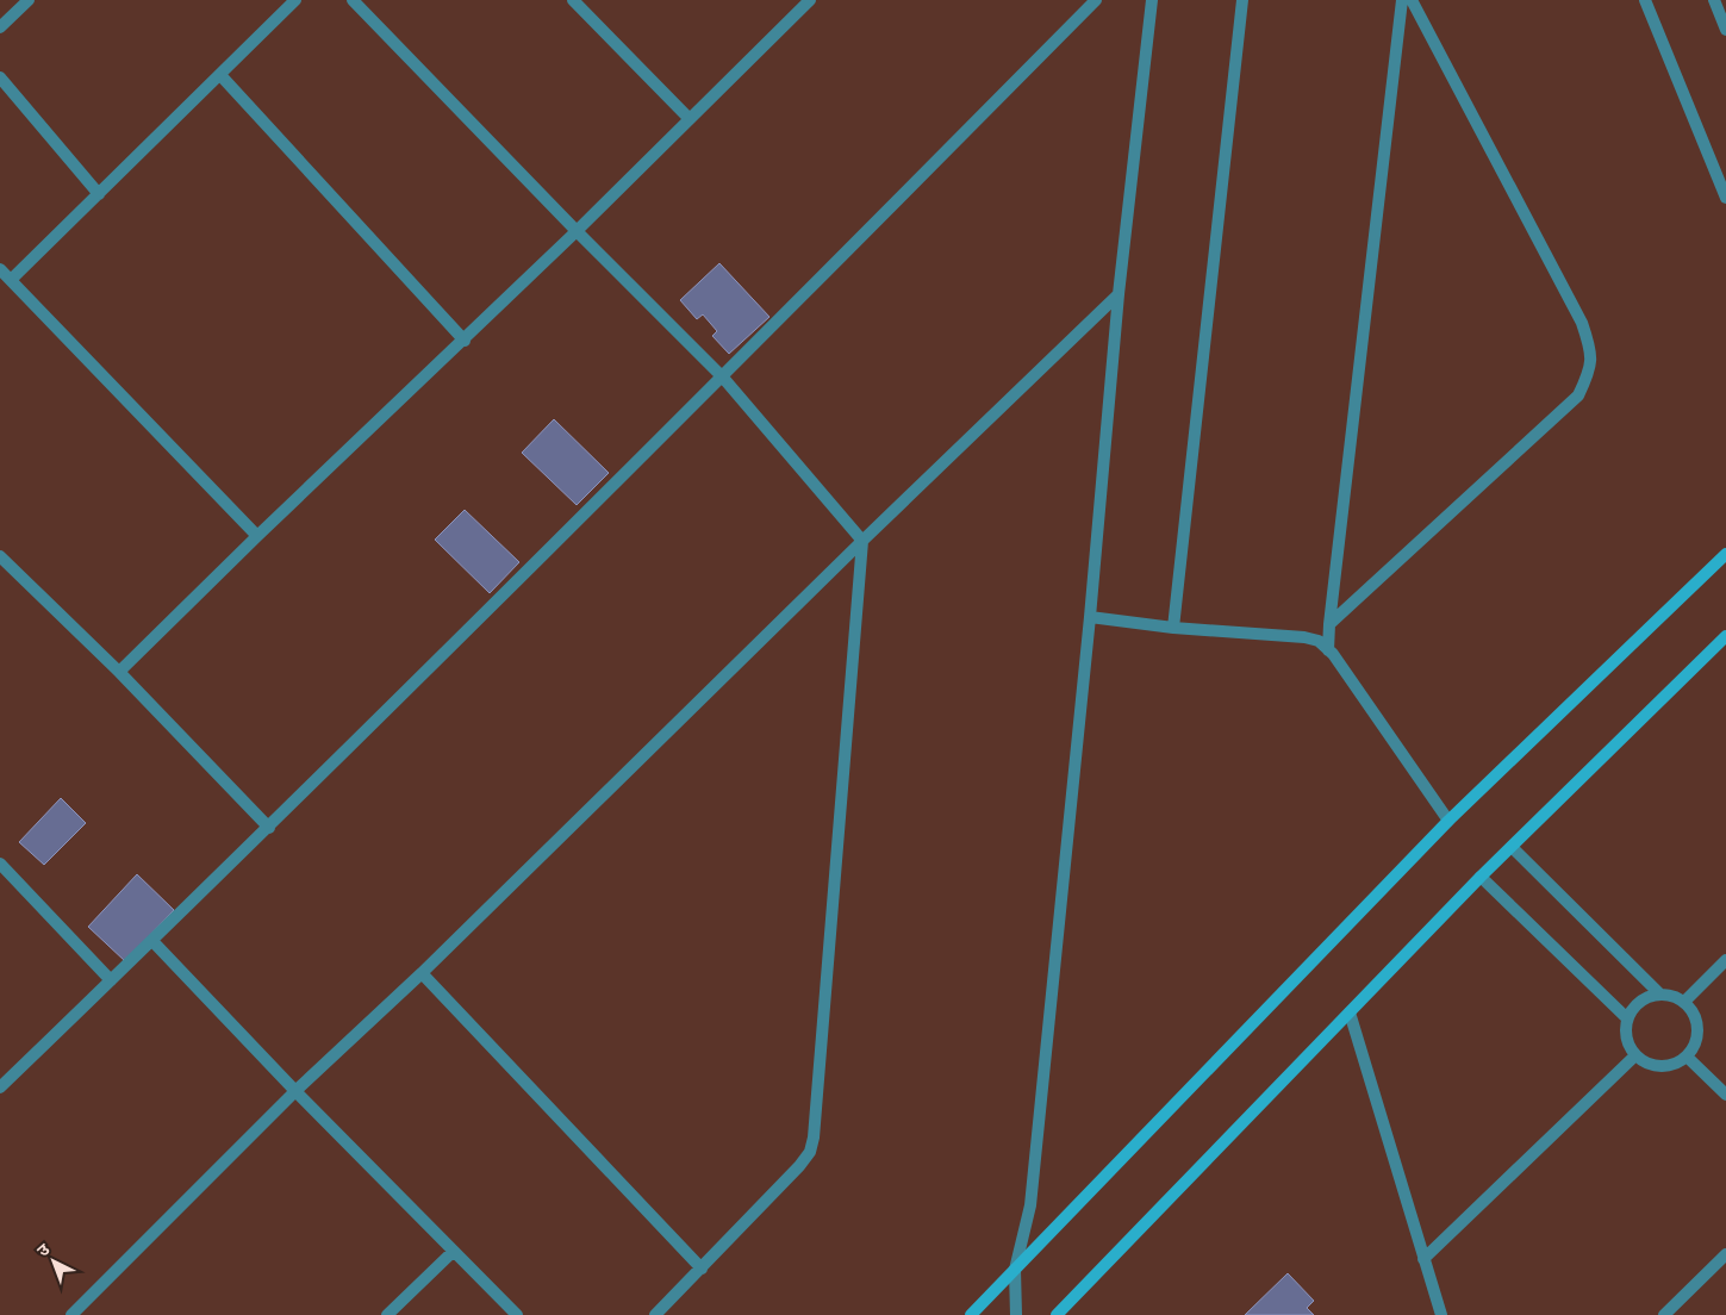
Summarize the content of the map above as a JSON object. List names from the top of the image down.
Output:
{
  "north": "top left"
}
